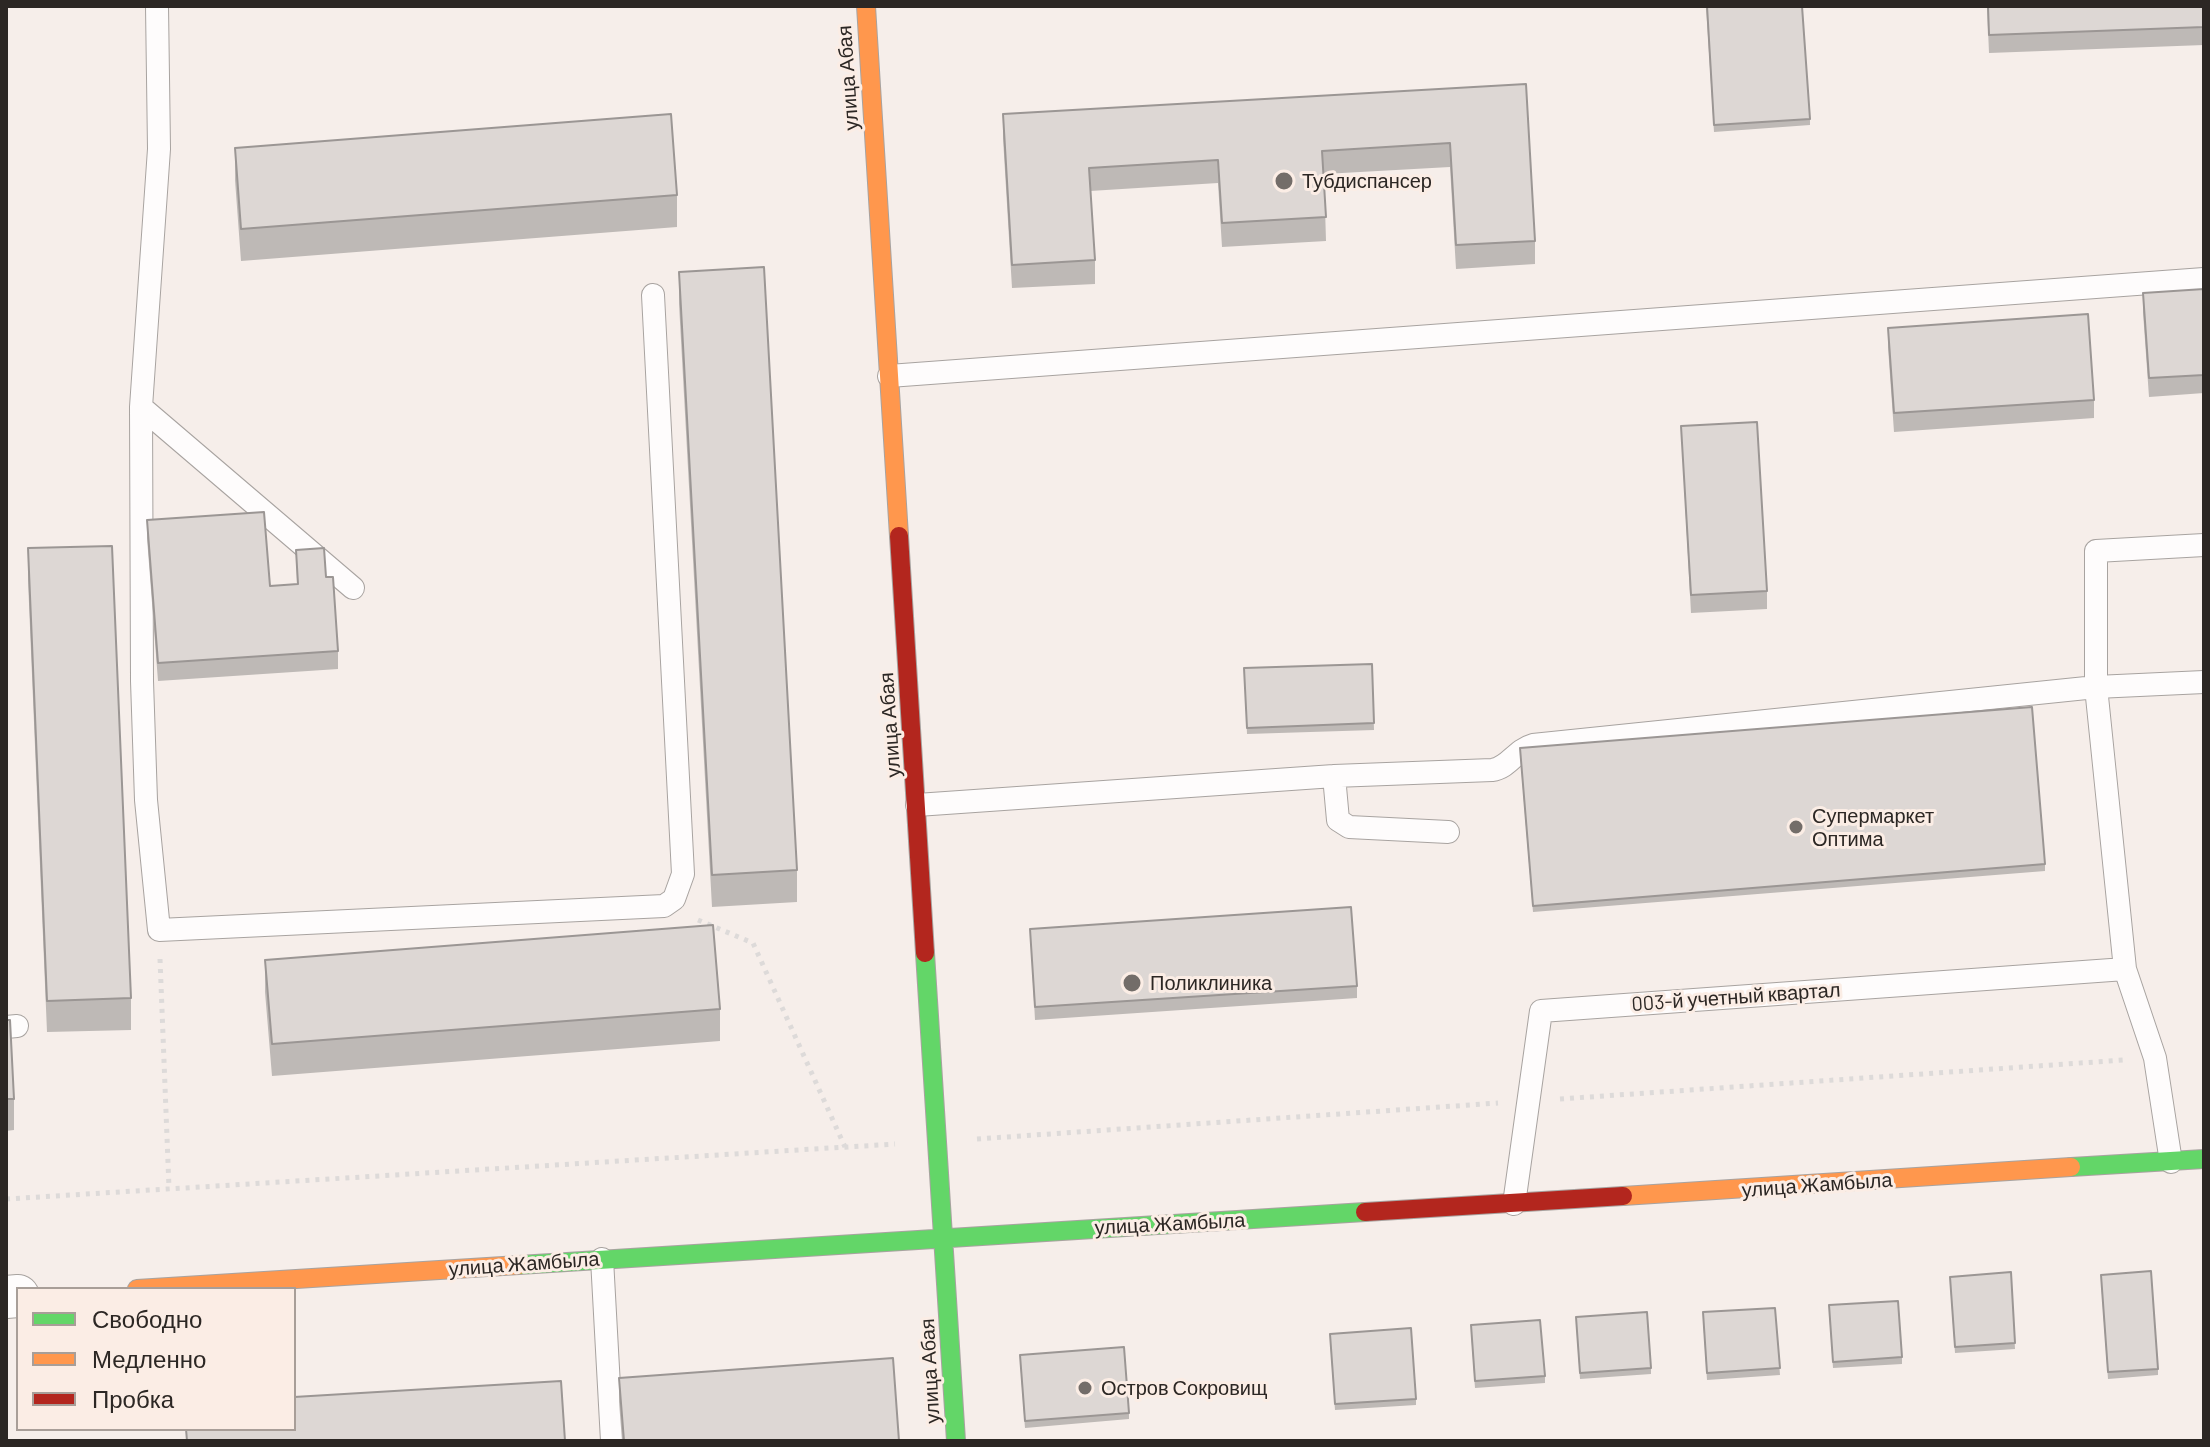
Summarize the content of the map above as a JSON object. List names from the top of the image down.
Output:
{
  "streets": {
    "street": ["улица Абая", "улица Жамбыла"],
    "lane": ["003-й учетный квартал"]
  },
  "crossings": [
    ["улица Абая", "улица Жамбыла"],
    ["003-й учетный квартал", "улица Жамбыла"]
  ],
  "places": [
    "Тубдиспансер",
    "Супермаркет Оптима",
    "Поликлиника",
    "Остров Сокровищ"
  ],
  "legend": ["Свободно", "Медленно", "Пробка"]
}
